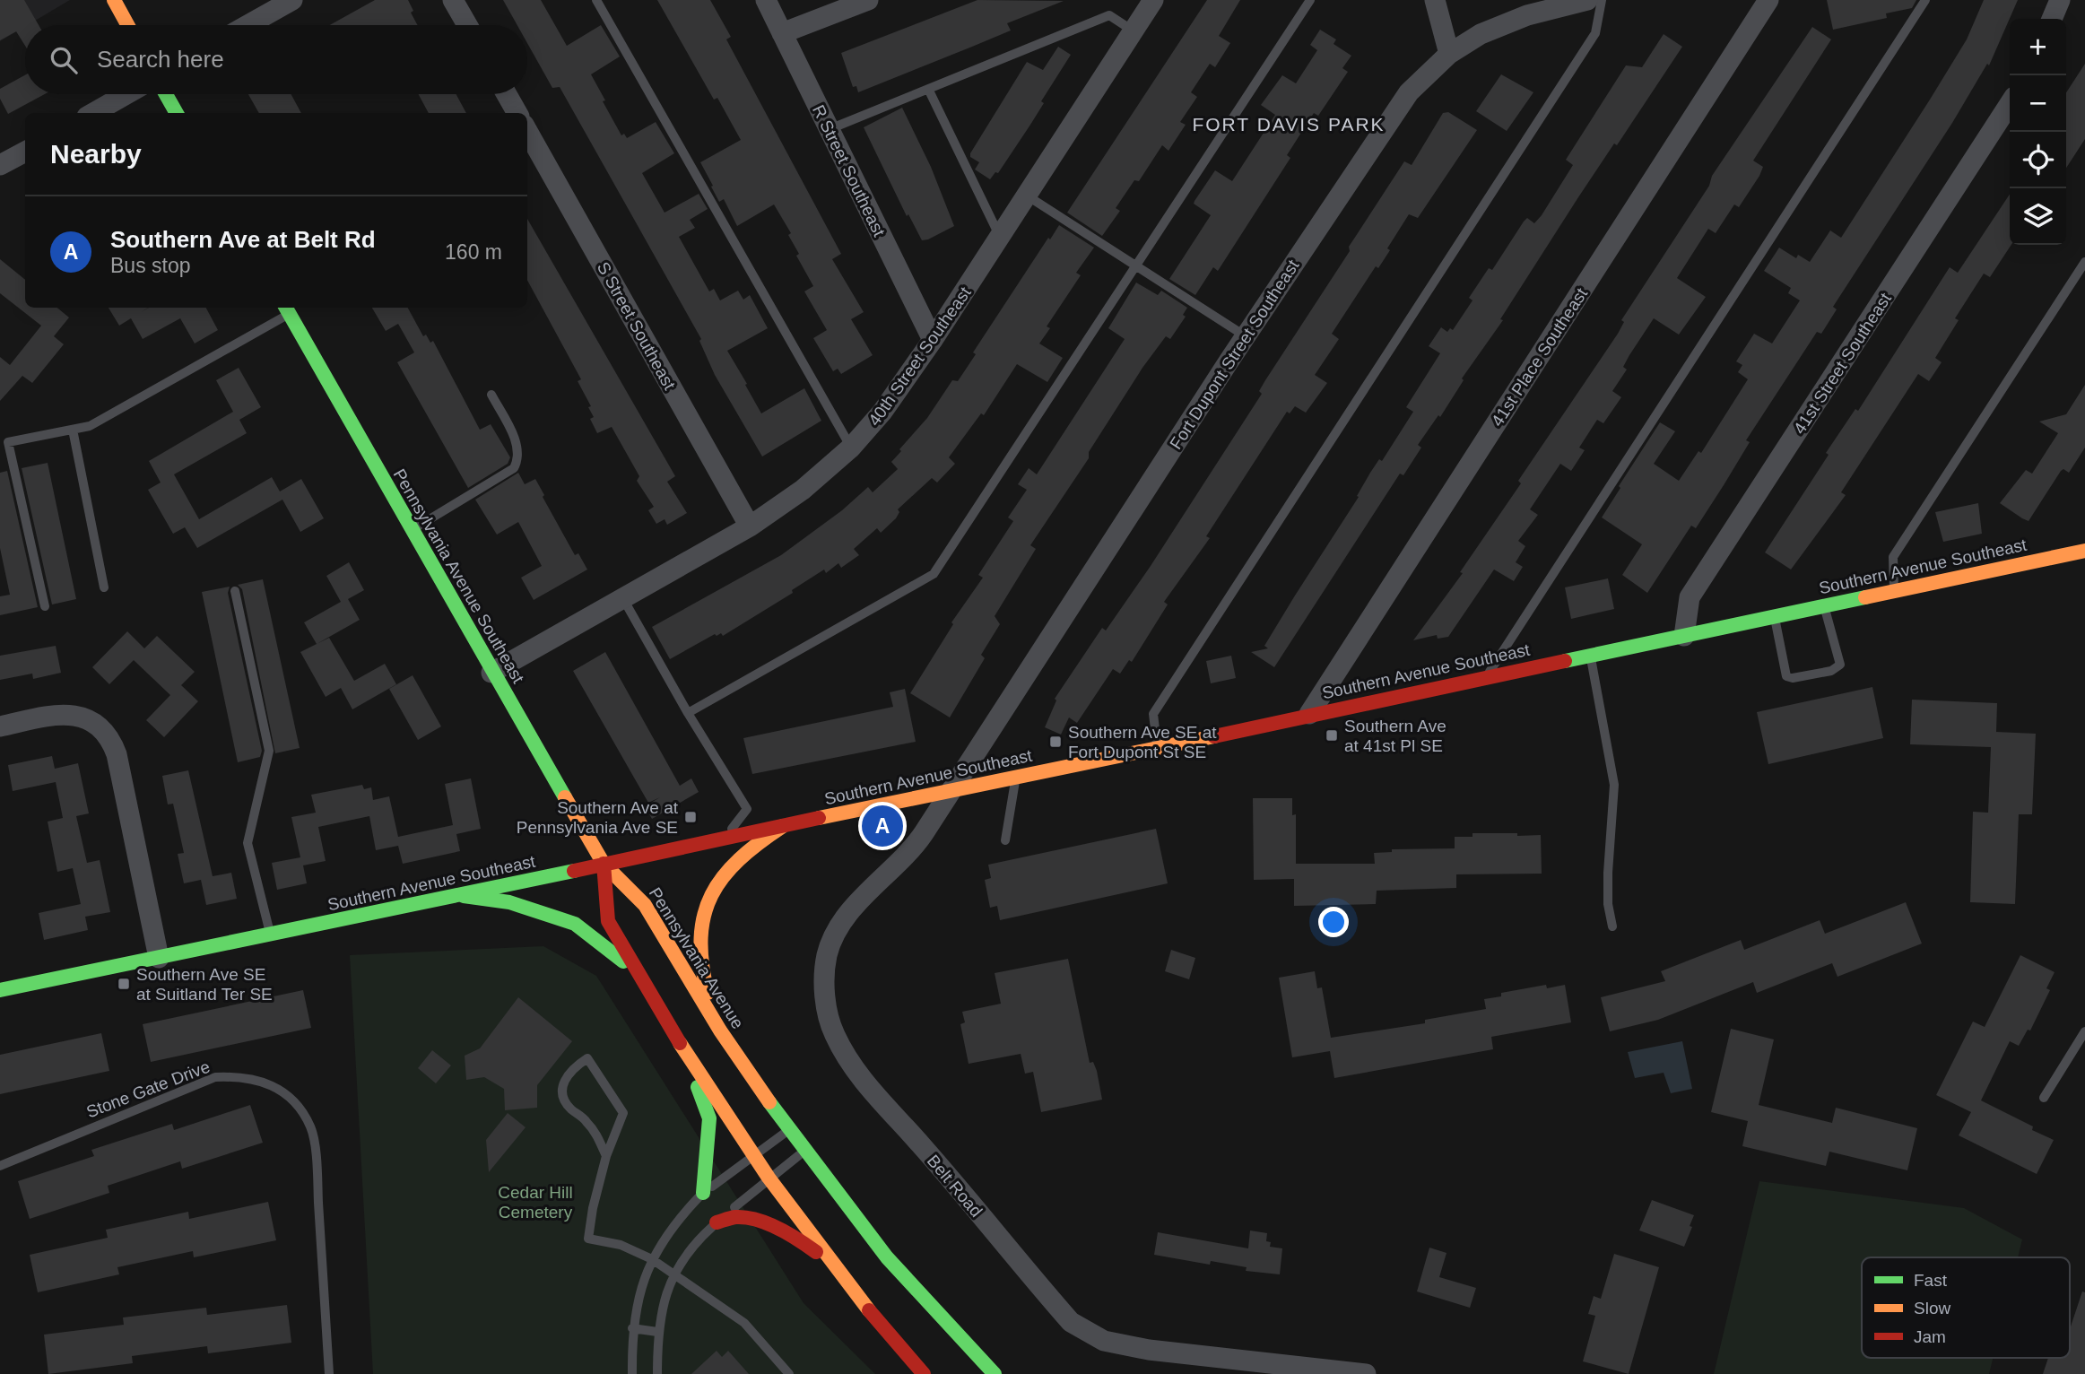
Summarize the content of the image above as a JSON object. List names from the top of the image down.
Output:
{
  "streets": {
    "main road": ["Southern Avenue Southeast", "Pennsylvania Avenue Southeast", "Pennsylvania Avenue"],
    "street": [
      "R Street Southeast",
      "S Street Southeast",
      "Fort Dupont Street Southeast",
      "40th Street Southeast",
      "41st Place Southeast",
      "41st Street Southeast",
      "Belt Road"
    ],
    "lane": ["Stone Gate Drive"]
  },
  "crossings": [
    ["R Street Southeast", "40th Street Southeast"],
    ["S Street Southeast", "40th Street Southeast"],
    ["Fort Dupont Street Southeast", "Southern Avenue Southeast"],
    ["Fort Dupont Street Southeast", "Belt Road"],
    ["40th Street Southeast", "Pennsylvania Avenue Southeast"],
    ["41st Place Southeast", "Southern Avenue Southeast"],
    ["41st Street Southeast", "Southern Avenue Southeast"],
    ["Southern Avenue Southeast", "Pennsylvania Avenue Southeast"],
    ["Southern Avenue Southeast", "Pennsylvania Avenue"],
    ["Southern Avenue Southeast", "Belt Road"],
    ["Pennsylvania Avenue Southeast", "Pennsylvania Avenue"]
  ],
  "districts": ["FORT DAVIS PARK"],
  "parks": ["Cedar Hill Cemetery"],
  "places": {
    "transit": [
      "Southern Ave at 41st Pl SE",
      "Southern Ave SE at Fort Dupont St SE",
      "Southern Ave at Pennsylvania Ave SE",
      "Southern Ave SE at Suitland Ter SE"
    ]
  },
  "legend": ["Fast", "Slow", "Jam"],
  "page": {
    "map_buttons": ["+", "−"],
    "search": "Search here",
    "heading": "Nearby",
    "list": [
      {
        "mark": "A",
        "name": "Southern Ave at Belt Rd",
        "note": "Bus stop",
        "value": "160 m"
      }
    ],
    "pins": "A"
  }
}
